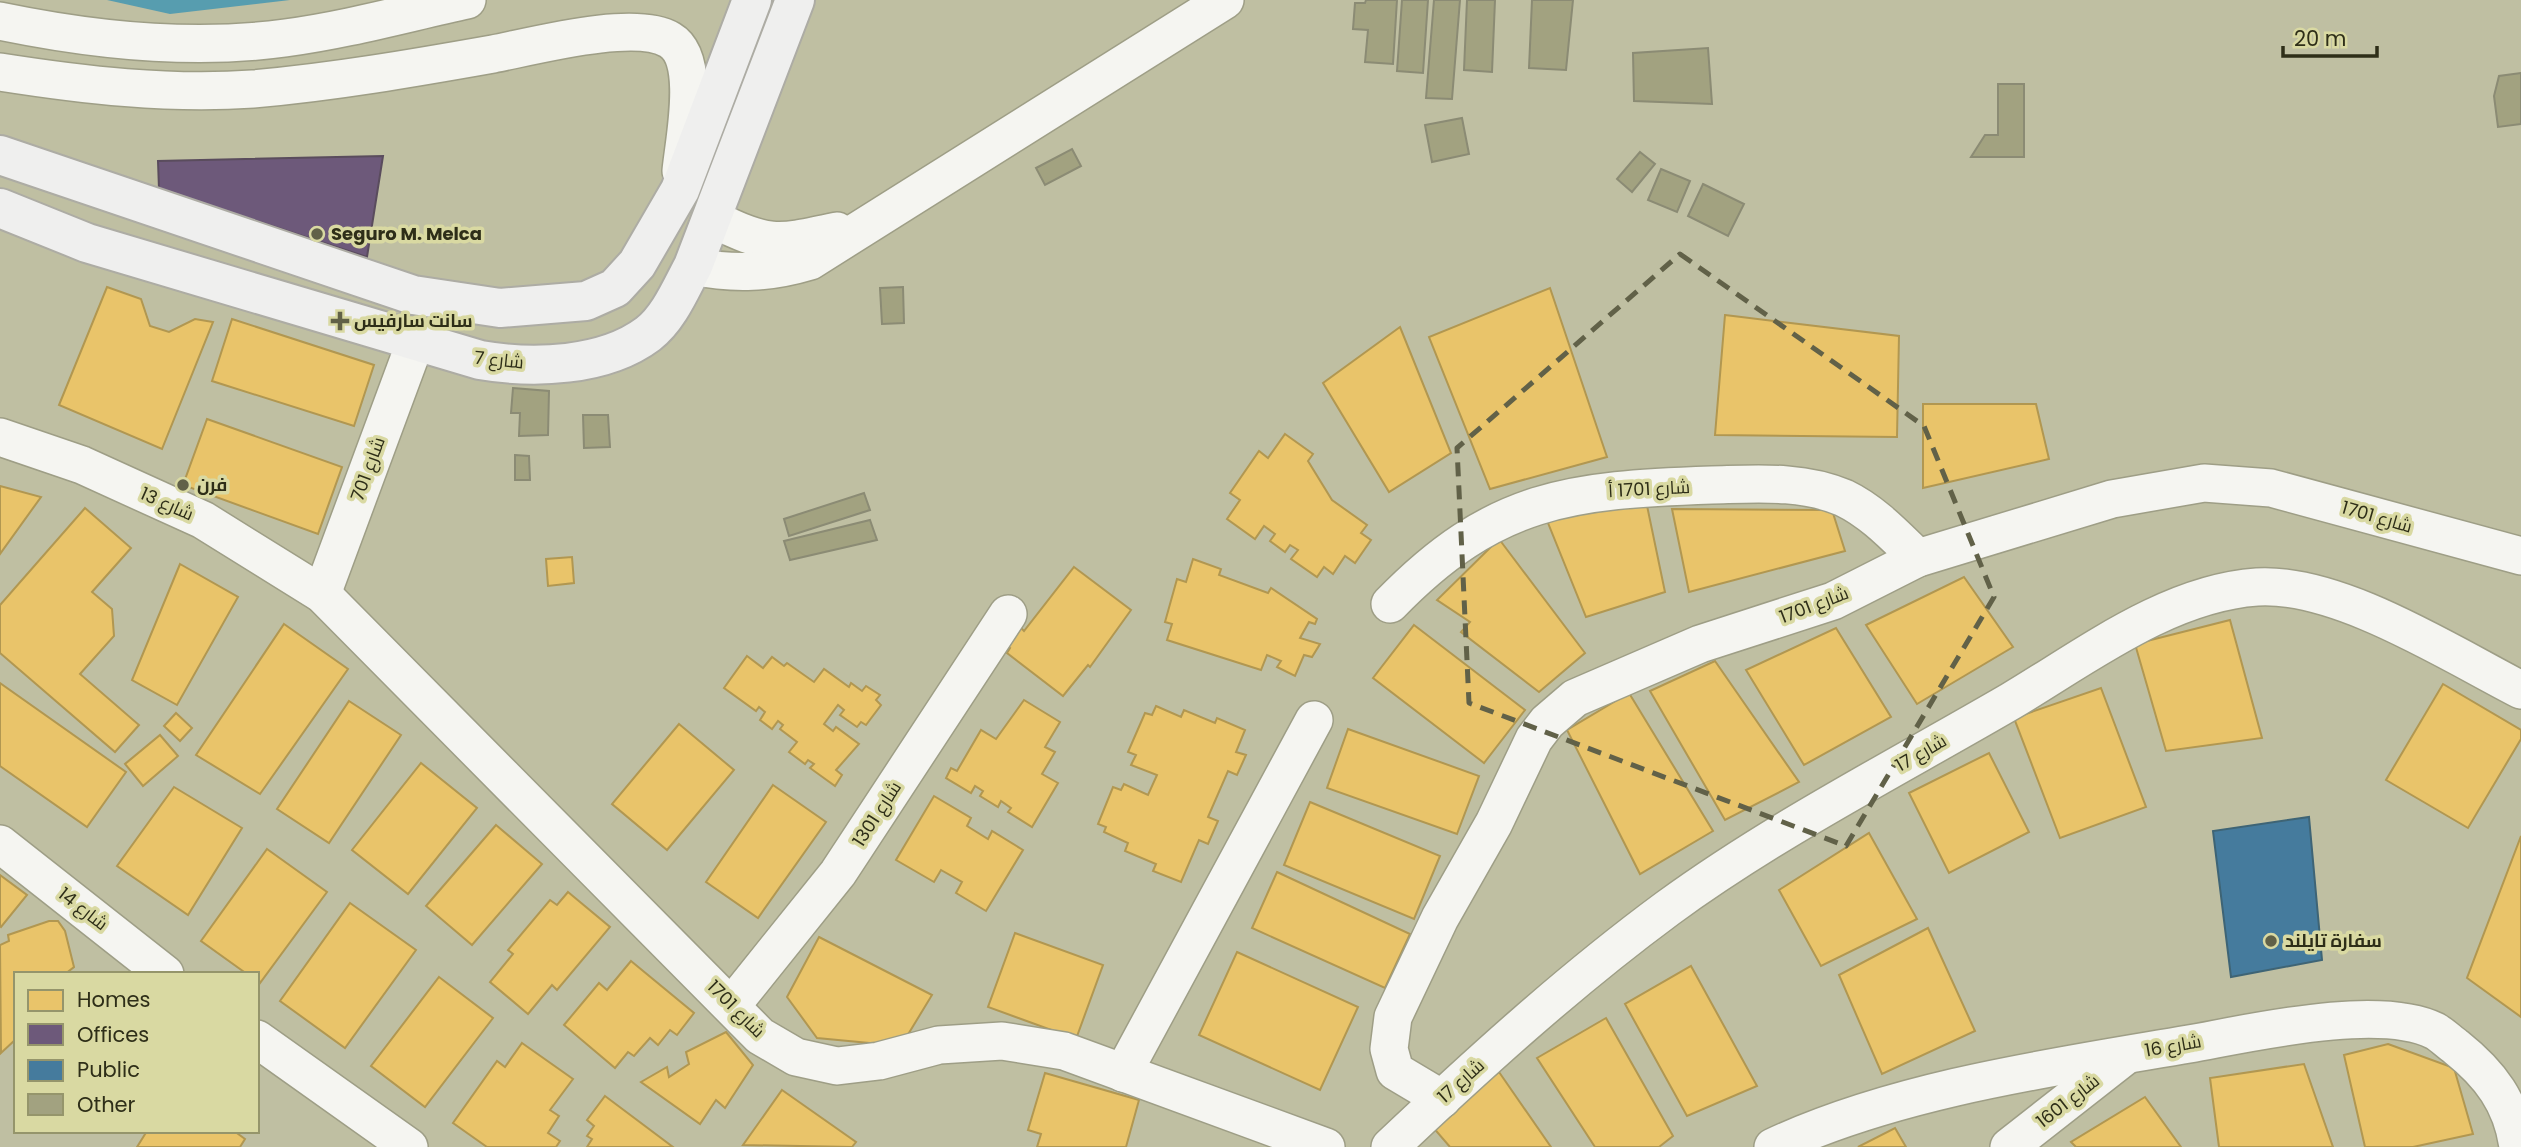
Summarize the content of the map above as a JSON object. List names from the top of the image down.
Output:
{
  "streets": {
    "main road": ["شارع 7"],
    "street": [
      "شارع 701",
      "شارع 1701 أ",
      "شارع 13",
      "شارع 1701",
      "شارع 17",
      "شارع 1301",
      "شارع 14",
      "شارع 16",
      "شارع 1601"
    ]
  },
  "crossings": [
    ["شارع 7", "شارع 701"],
    ["شارع 701", "شارع 13"],
    ["شارع 701", "شارع 1701"],
    ["شارع 1701 أ", "شارع 1701"],
    ["شارع 13", "شارع 1701"],
    ["شارع 1701", "شارع 17"],
    ["شارع 1701", "شارع 1301"],
    ["شارع 16", "شارع 1601"]
  ],
  "places": {
    "other": ["Seguro M. Melca", "فرن", "سفارة تايلند"],
    "health": ["سانت سارفيس"]
  },
  "legend": [
    "Homes",
    "Offices",
    "Public",
    "Other"
  ],
  "scale_bar": "20 m"
}
